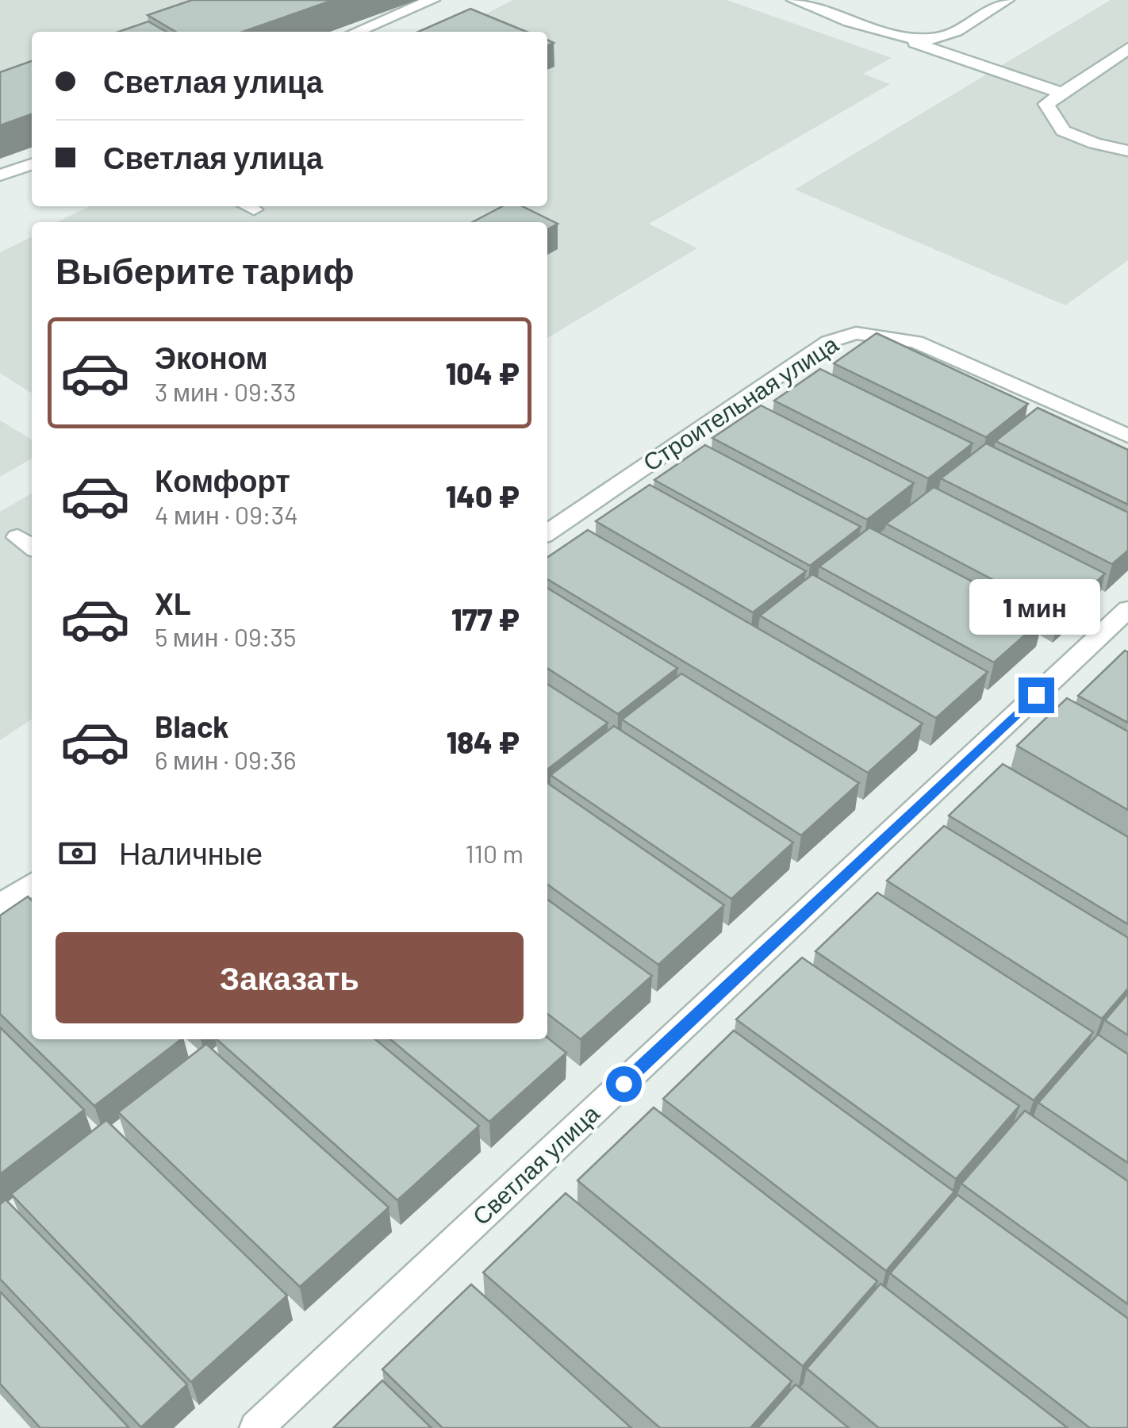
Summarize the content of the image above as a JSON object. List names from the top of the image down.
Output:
{
  "streets": {
    "street": ["Строительная улица", "Светлая улица"]
  },
  "page": {
    "banner": ["Светлая улица", "Светлая улица"],
    "heading": "Выберите тариф",
    "list": [
      {
        "name": "Эконом",
        "note": "3 мин · 09:33",
        "value": "104 ₽"
      },
      {
        "name": "Комфорт",
        "note": "4 мин · 09:34",
        "value": "140 ₽"
      },
      {
        "name": "XL",
        "note": "5 мин · 09:35",
        "value": "177 ₽"
      },
      {
        "name": "Black",
        "note": "6 мин · 09:36",
        "value": "184 ₽"
      }
    ],
    "bubble": "1 мин",
    "pay": ["Наличные", "110 m"],
    "buttons": "Заказать"
  }
}
